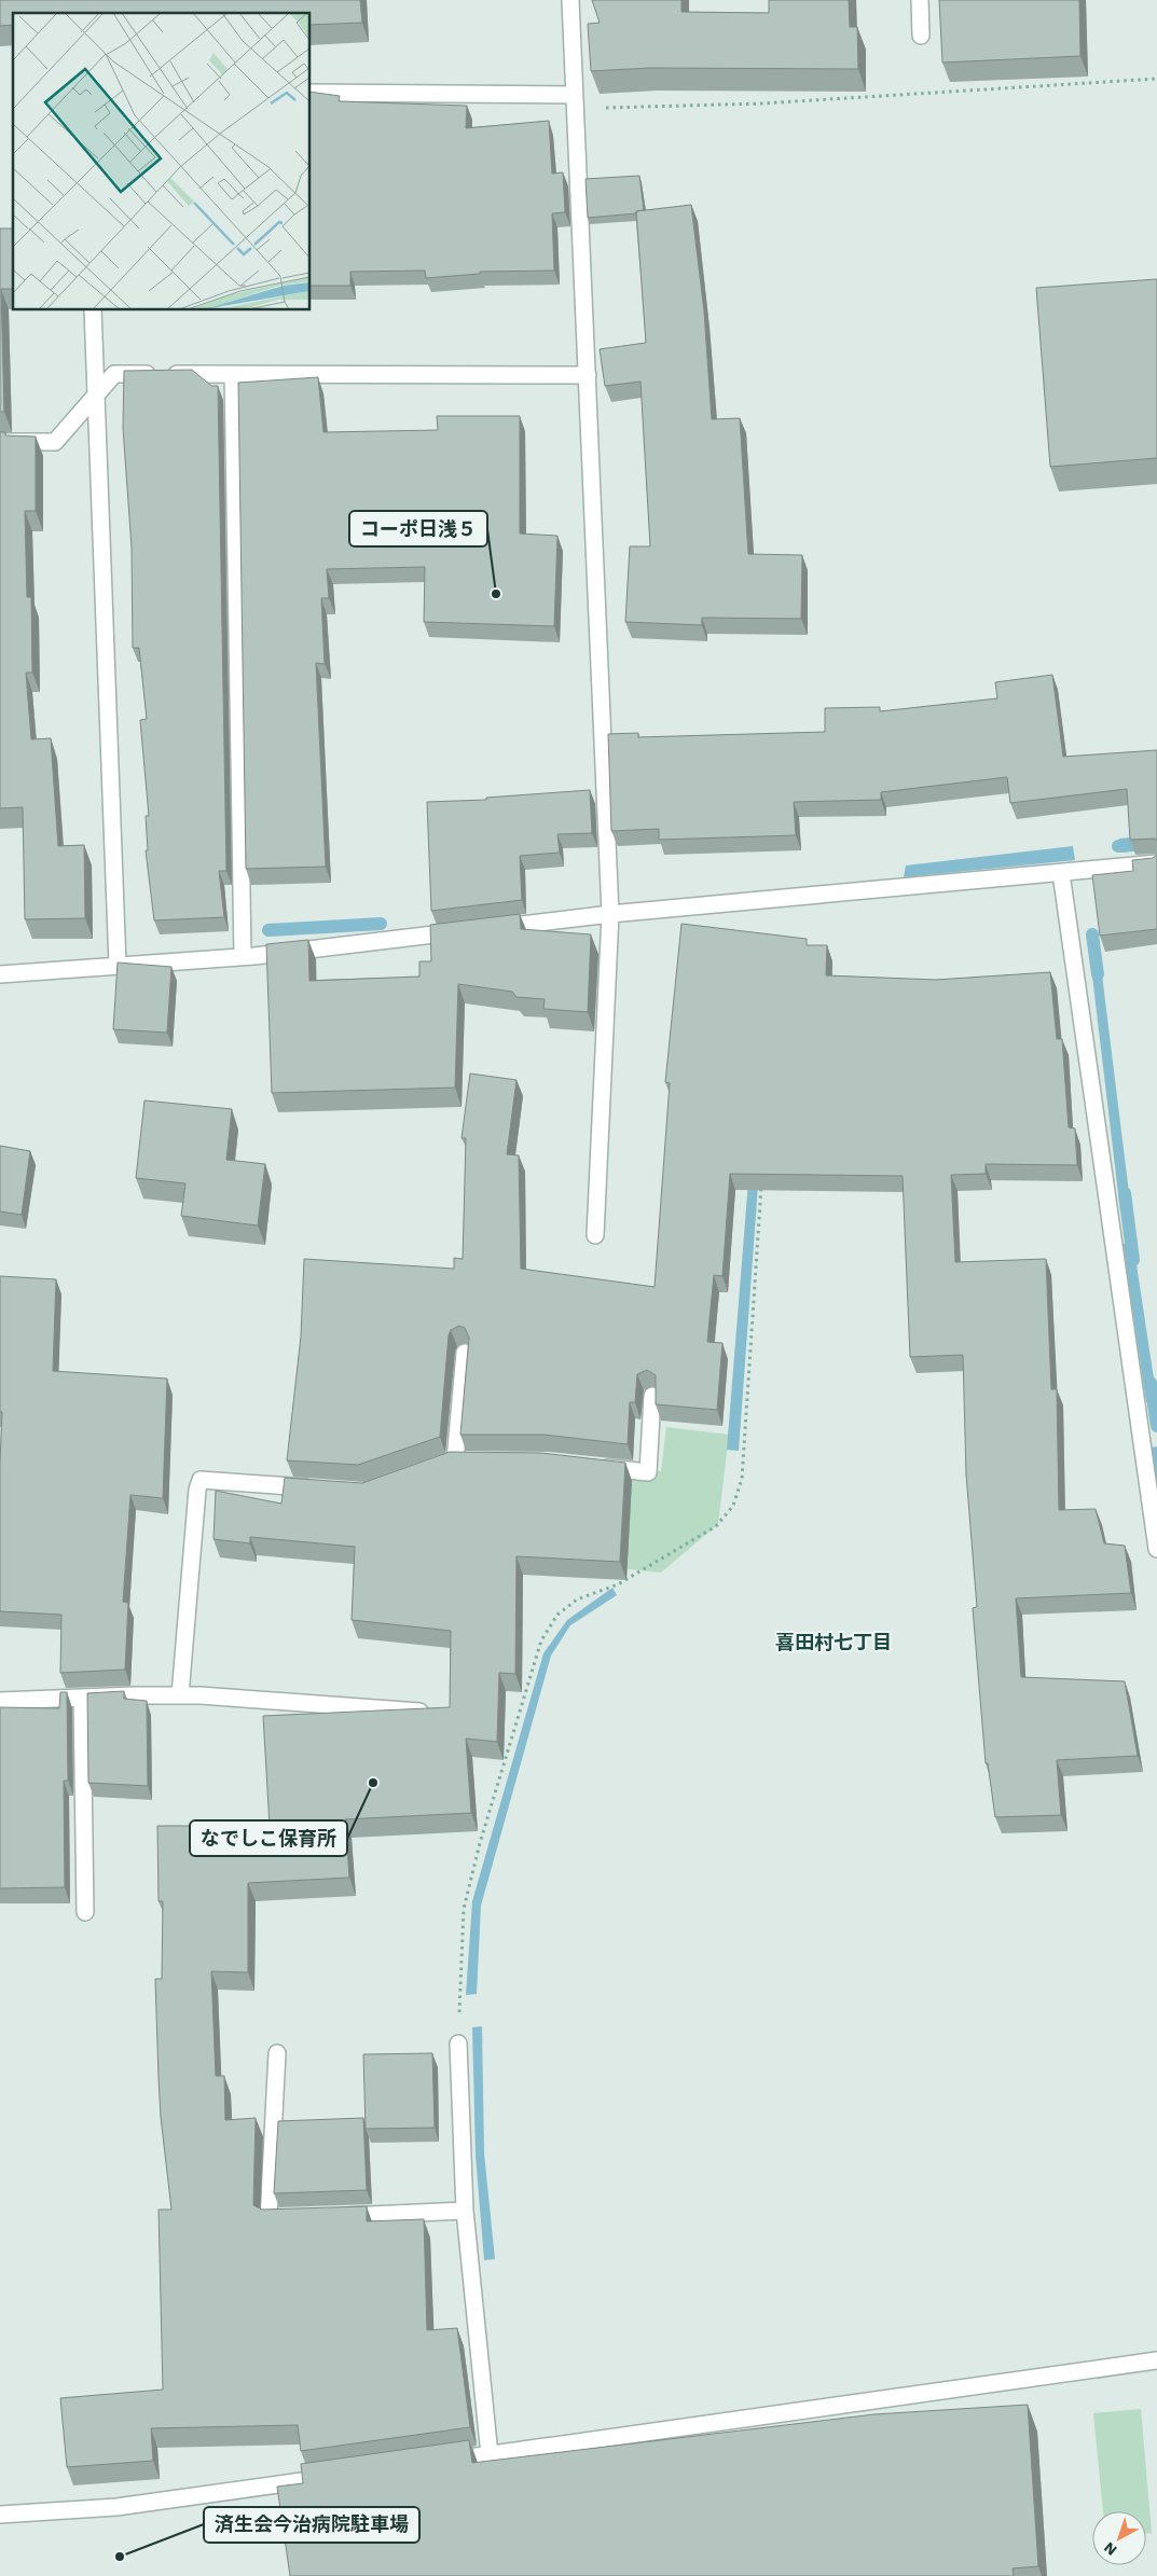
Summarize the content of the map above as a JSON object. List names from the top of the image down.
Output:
{
  "districts": ["喜田村七丁目"],
  "places": ["コーポ日浅５", "なでしこ保育所", "済生会今治病院駐車場"],
  "north": "bottom left"
}
